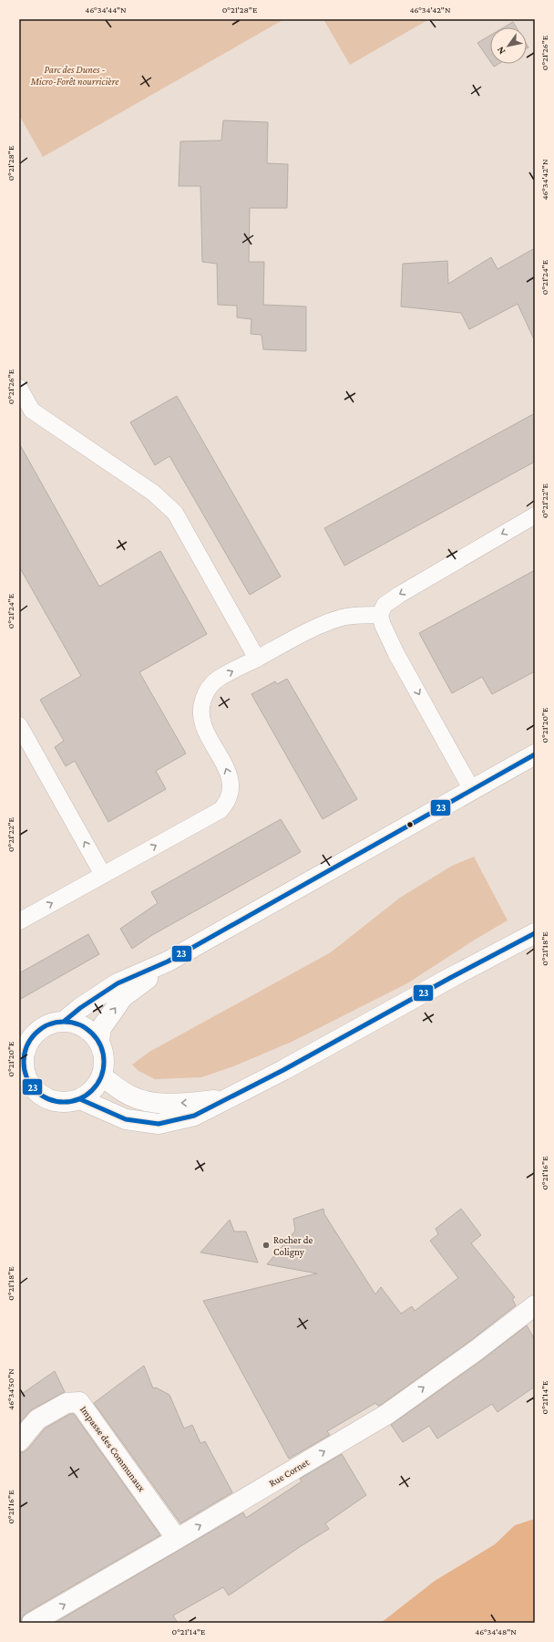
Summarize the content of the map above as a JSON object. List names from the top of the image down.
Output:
{
  "streets": {
    "street": ["Impasse des Communaux", "Rue Cornet"]
  },
  "crossings": [
    ["Impasse des Communaux", "Rue Cornet"]
  ],
  "one_way": ["Rue Cornet"],
  "parks": ["Parc des Dunes - Micro-Forêt nourricière"],
  "places": ["Rocher de Coligny"],
  "lines": ["transit line 23"],
  "north": "bottom left",
  "coordinates": [
    "46°34'44\"N",
    "0°21'28\"E",
    "46°34'42\"N",
    "0°21'26\"E",
    "0°21'24\"E",
    "0°21'22\"E",
    "0°21'20\"E",
    "0°21'18\"E",
    "0°21'16\"E",
    "46°34'50\"N",
    "0°21'14\"E",
    "46°34'48\"N"
  ]
}
